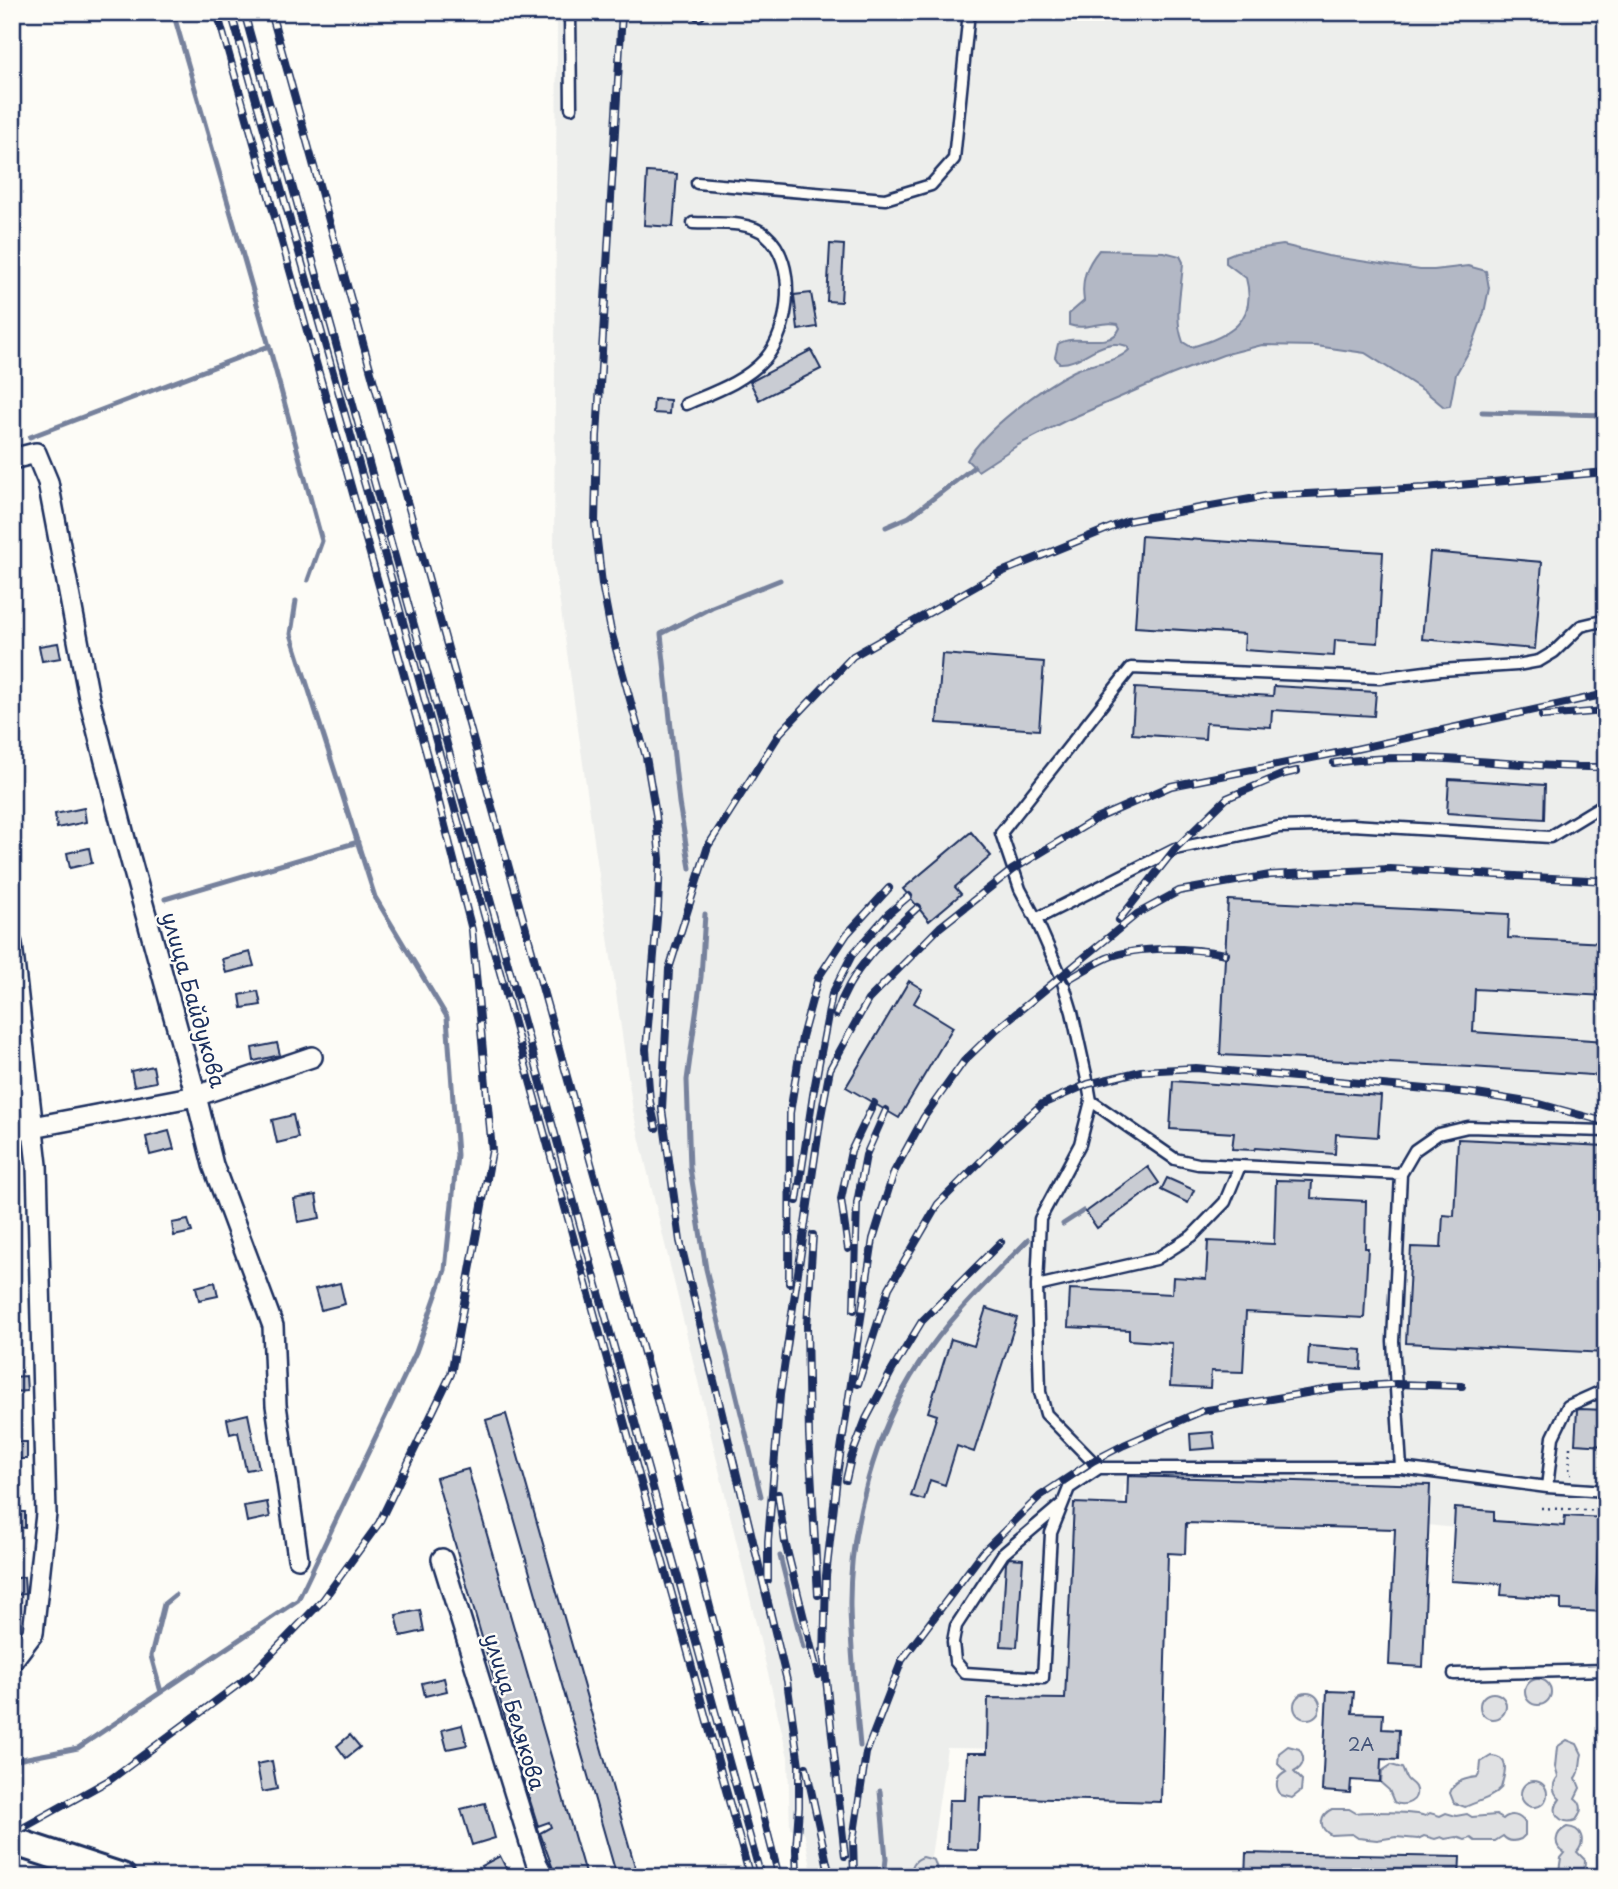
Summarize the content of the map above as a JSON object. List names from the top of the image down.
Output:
{
  "streets": {
    "street": ["улица Байдукова", "улица Белякова"]
  },
  "house_numbers": ["2А"]
}
